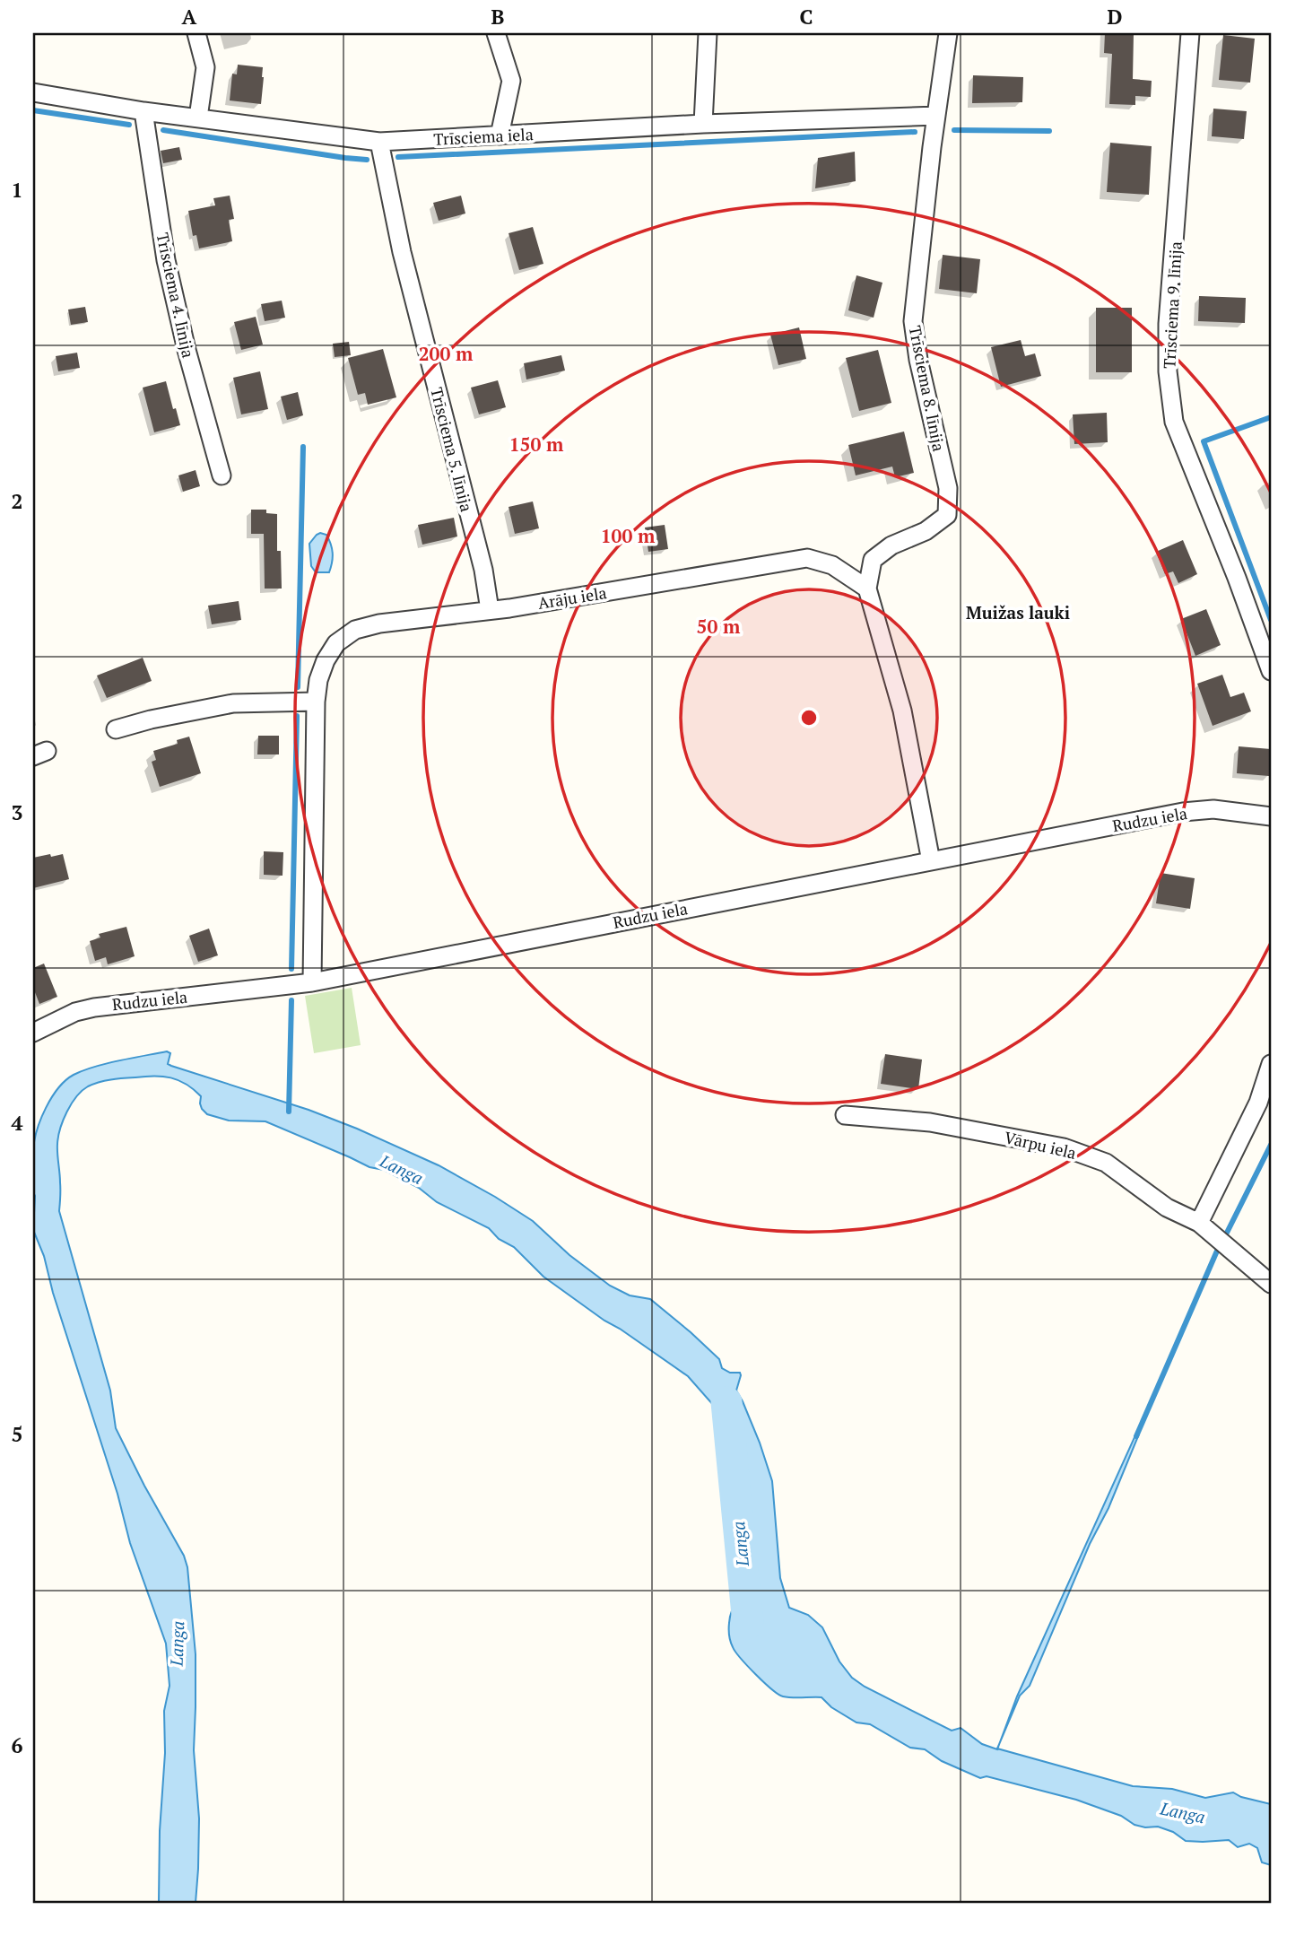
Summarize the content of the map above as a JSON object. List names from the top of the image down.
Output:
{
  "streets": {
    "street": [
      "Trīsciema iela",
      "Trīsciema 4. līnija",
      "Trīsciema 9. līnija",
      "Trīsciema 8. līnija",
      "Trīsciema 5. līnija",
      "Arāju iela",
      "Rudzu iela",
      "Vārpu iela"
    ]
  },
  "crossings": [
    ["Trīsciema iela", "Trīsciema 4. līnija"],
    ["Trīsciema iela", "Trīsciema 8. līnija"],
    ["Trīsciema iela", "Trīsciema 5. līnija"],
    ["Trīsciema 8. līnija", "Arāju iela"],
    ["Trīsciema 5. līnija", "Arāju iela"],
    ["Arāju iela", "Rudzu iela"]
  ],
  "districts": ["Muižas lauki"],
  "water": ["Langa"],
  "grid": {
    "columns": [
      "A",
      "B",
      "C",
      "D"
    ],
    "rows": [
      "1",
      "2",
      "3",
      "4",
      "5",
      "6"
    ]
  },
  "rings": [
    "200 m",
    "150 m",
    "100 m",
    "50 m"
  ]
}
